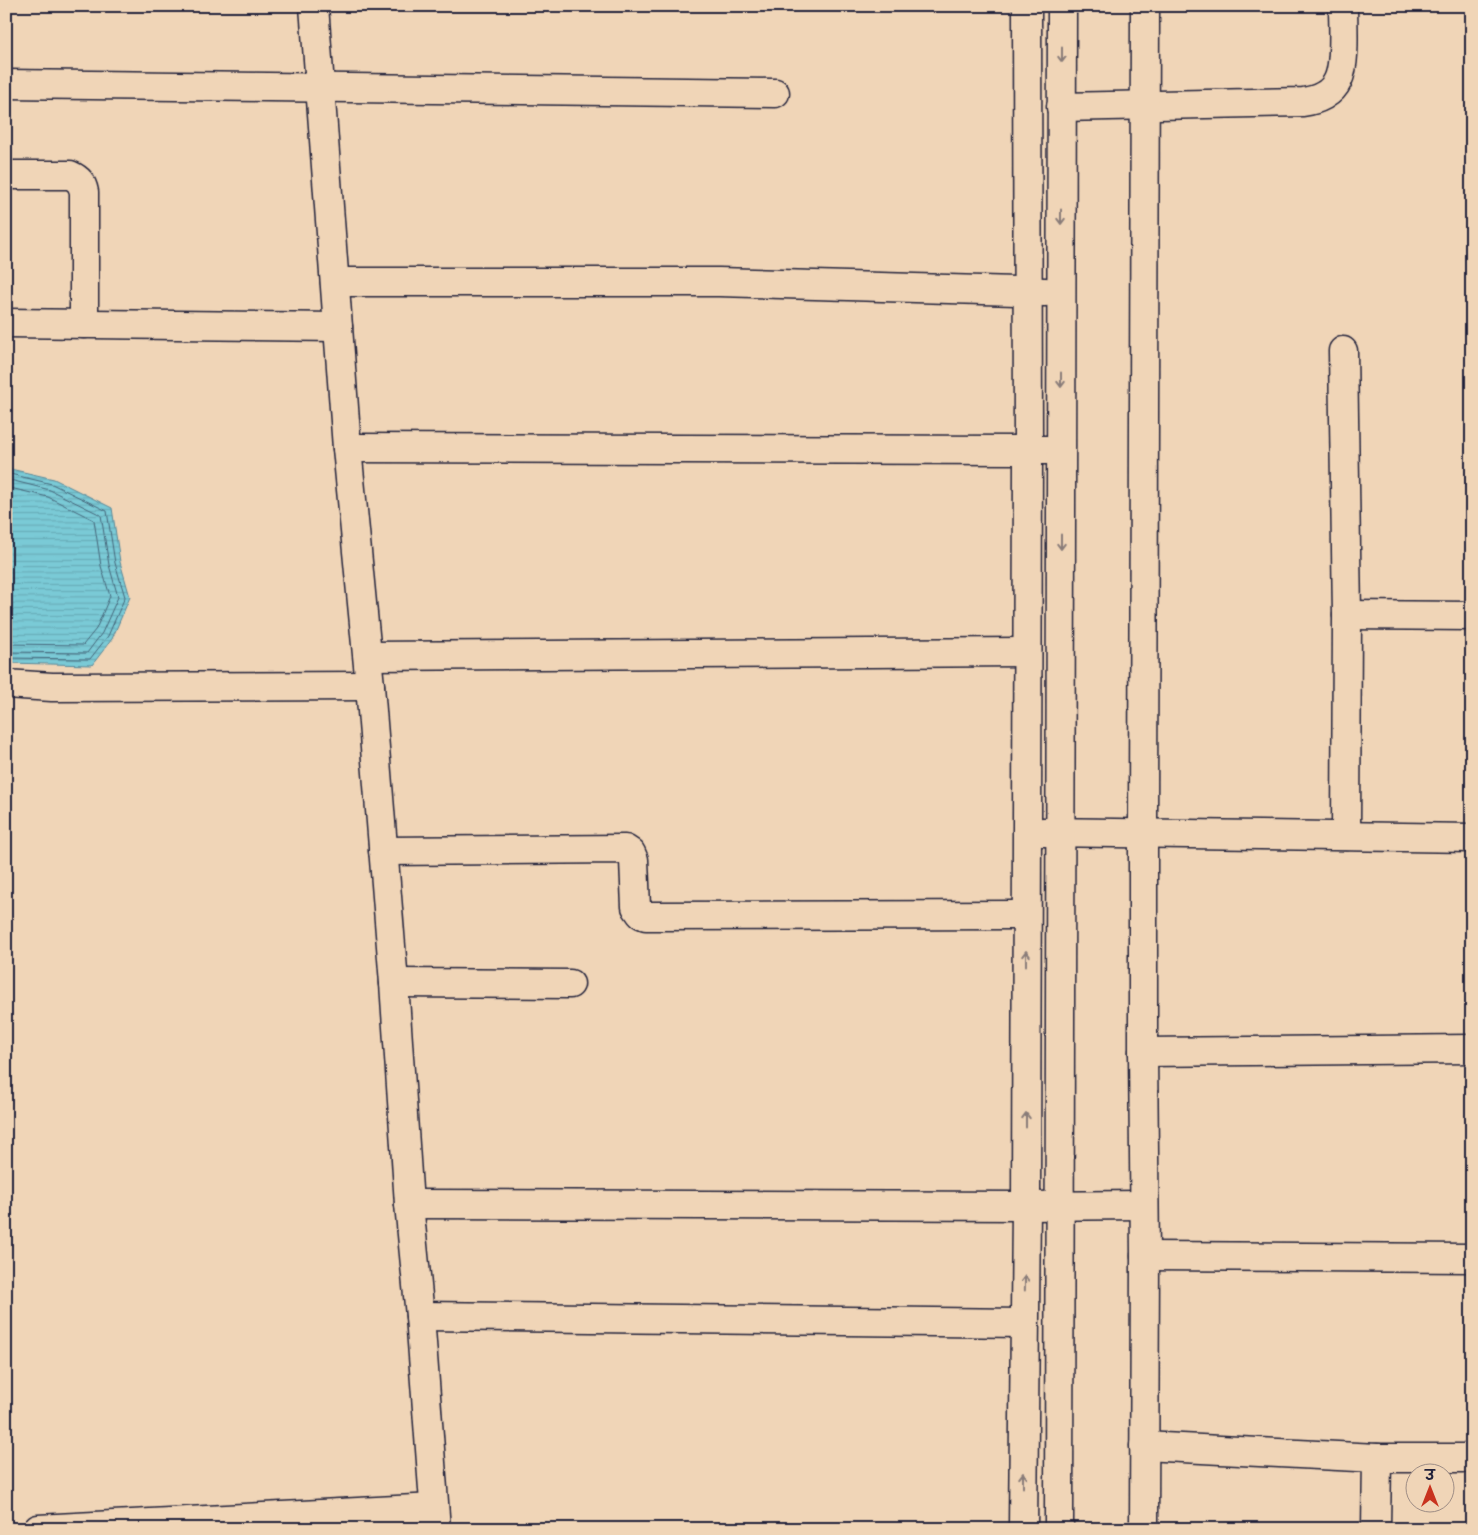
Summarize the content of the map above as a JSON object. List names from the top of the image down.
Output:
{
  "north": "top"
}
